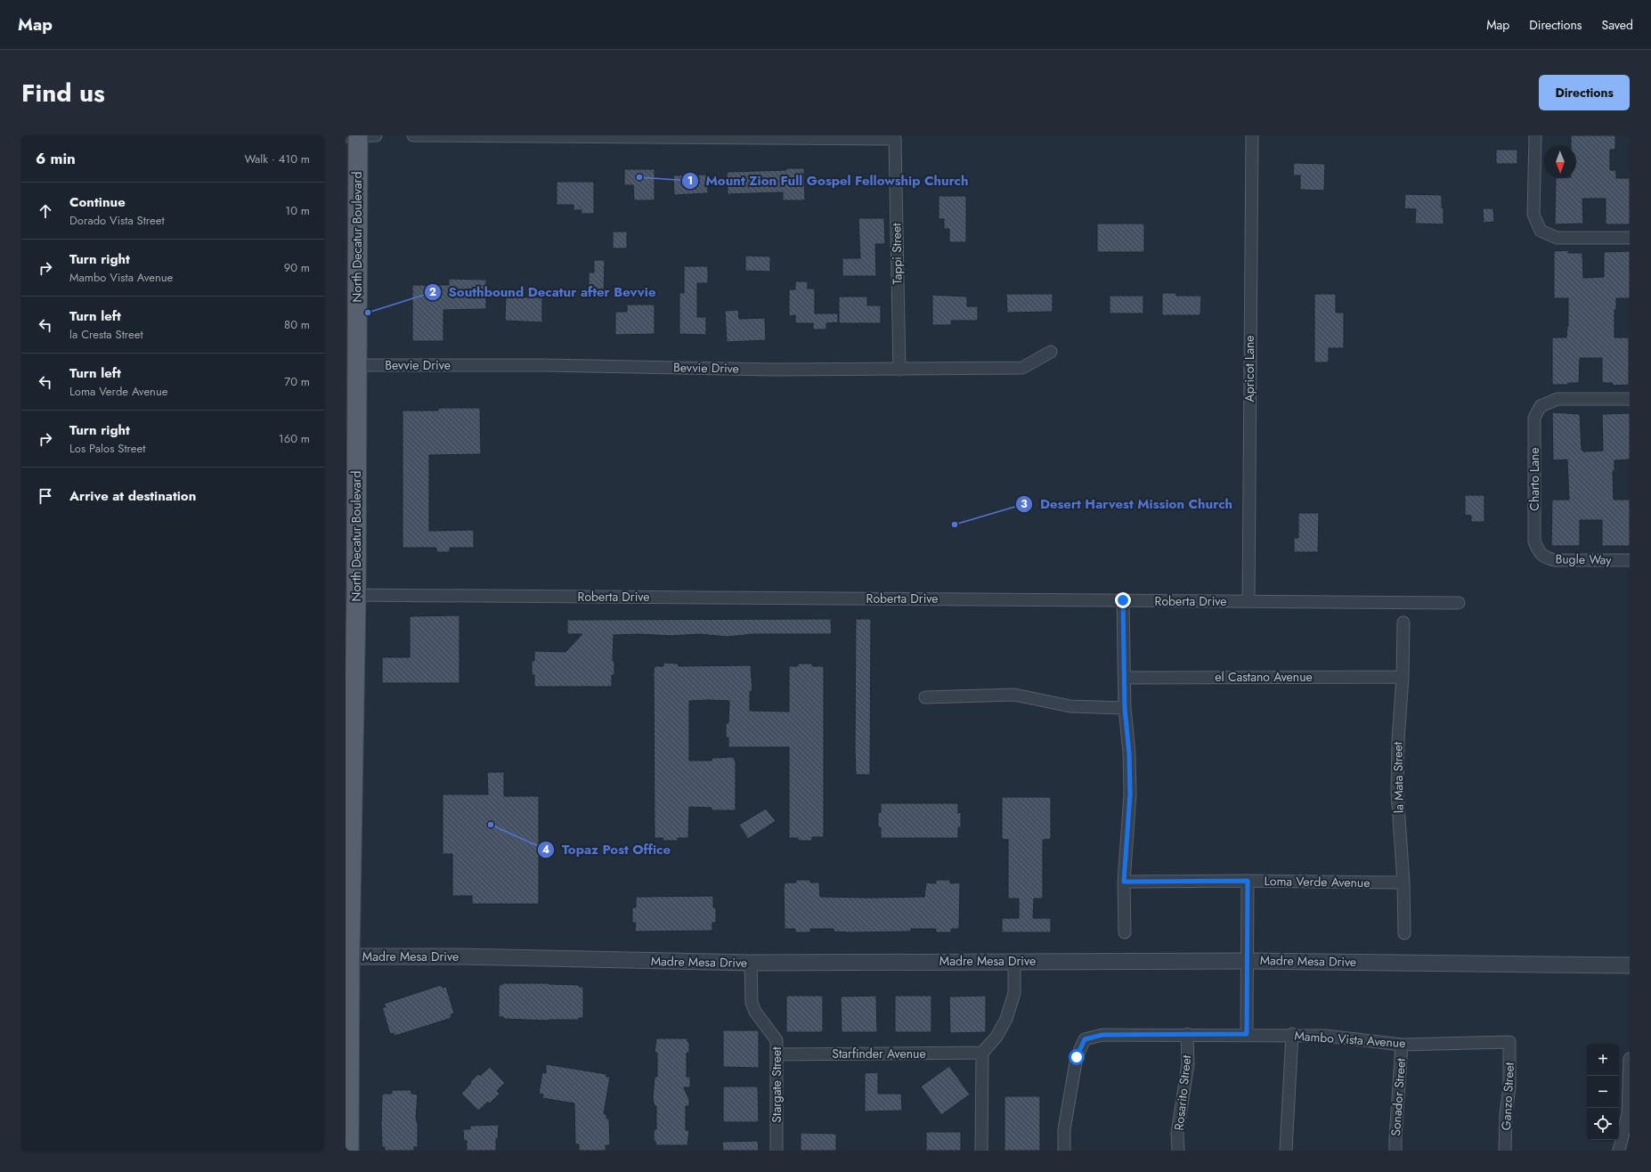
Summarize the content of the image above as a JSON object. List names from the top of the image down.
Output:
{
  "streets": {
    "main road": ["North Decatur Boulevard"],
    "street": [
      "Tappi Street",
      "Bevvie Drive",
      "Apricot Lane",
      "Charto Lane",
      "Bugle Way",
      "Roberta Drive",
      "el Castano Avenue",
      "la Mata Street",
      "Loma Verde Avenue",
      "Madre Mesa Drive",
      "Mambo Vista Avenue",
      "Starfinder Avenue",
      "Stargate Street",
      "Rosarito Street",
      "Ganzo Street",
      "Sonador Street"
    ]
  },
  "crossings": [
    ["North Decatur Boulevard", "Bevvie Drive"],
    ["North Decatur Boulevard", "Roberta Drive"],
    ["North Decatur Boulevard", "Madre Mesa Drive"],
    ["Tappi Street", "Bevvie Drive"],
    ["Apricot Lane", "Roberta Drive"],
    ["Charto Lane", "Bugle Way"],
    ["el Castano Avenue", "la Mata Street"],
    ["la Mata Street", "Loma Verde Avenue"],
    ["Madre Mesa Drive", "Stargate Street"],
    ["Mambo Vista Avenue", "Rosarito Street"],
    ["Mambo Vista Avenue", "Ganzo Street"],
    ["Mambo Vista Avenue", "Sonador Street"],
    ["Starfinder Avenue", "Stargate Street"]
  ],
  "places": [
    "Mount Zion Full Gospel Fellowship Church",
    "Southbound Decatur after Bevvie",
    "Desert Harvest Mission Church",
    "Topaz Post Office"
  ],
  "north": "bottom",
  "page": {
    "header": "Map",
    "nav": ["Map", "Directions", "Saved"],
    "title": "Find us",
    "buttons": "Directions",
    "heading": ["6 min", "Walk · 410 m"],
    "list": [
      ["Continue", "Dorado Vista Street", "10 m"],
      ["Turn right", "Mambo Vista Avenue", "90 m"],
      ["Turn left", "la Cresta Street", "80 m"],
      ["Turn left", "Loma Verde Avenue", "70 m"],
      ["Turn right", "Los Palos Street", "160 m"],
      "Arrive at destination"
    ],
    "map_buttons": ["+", "−"]
  }
}
